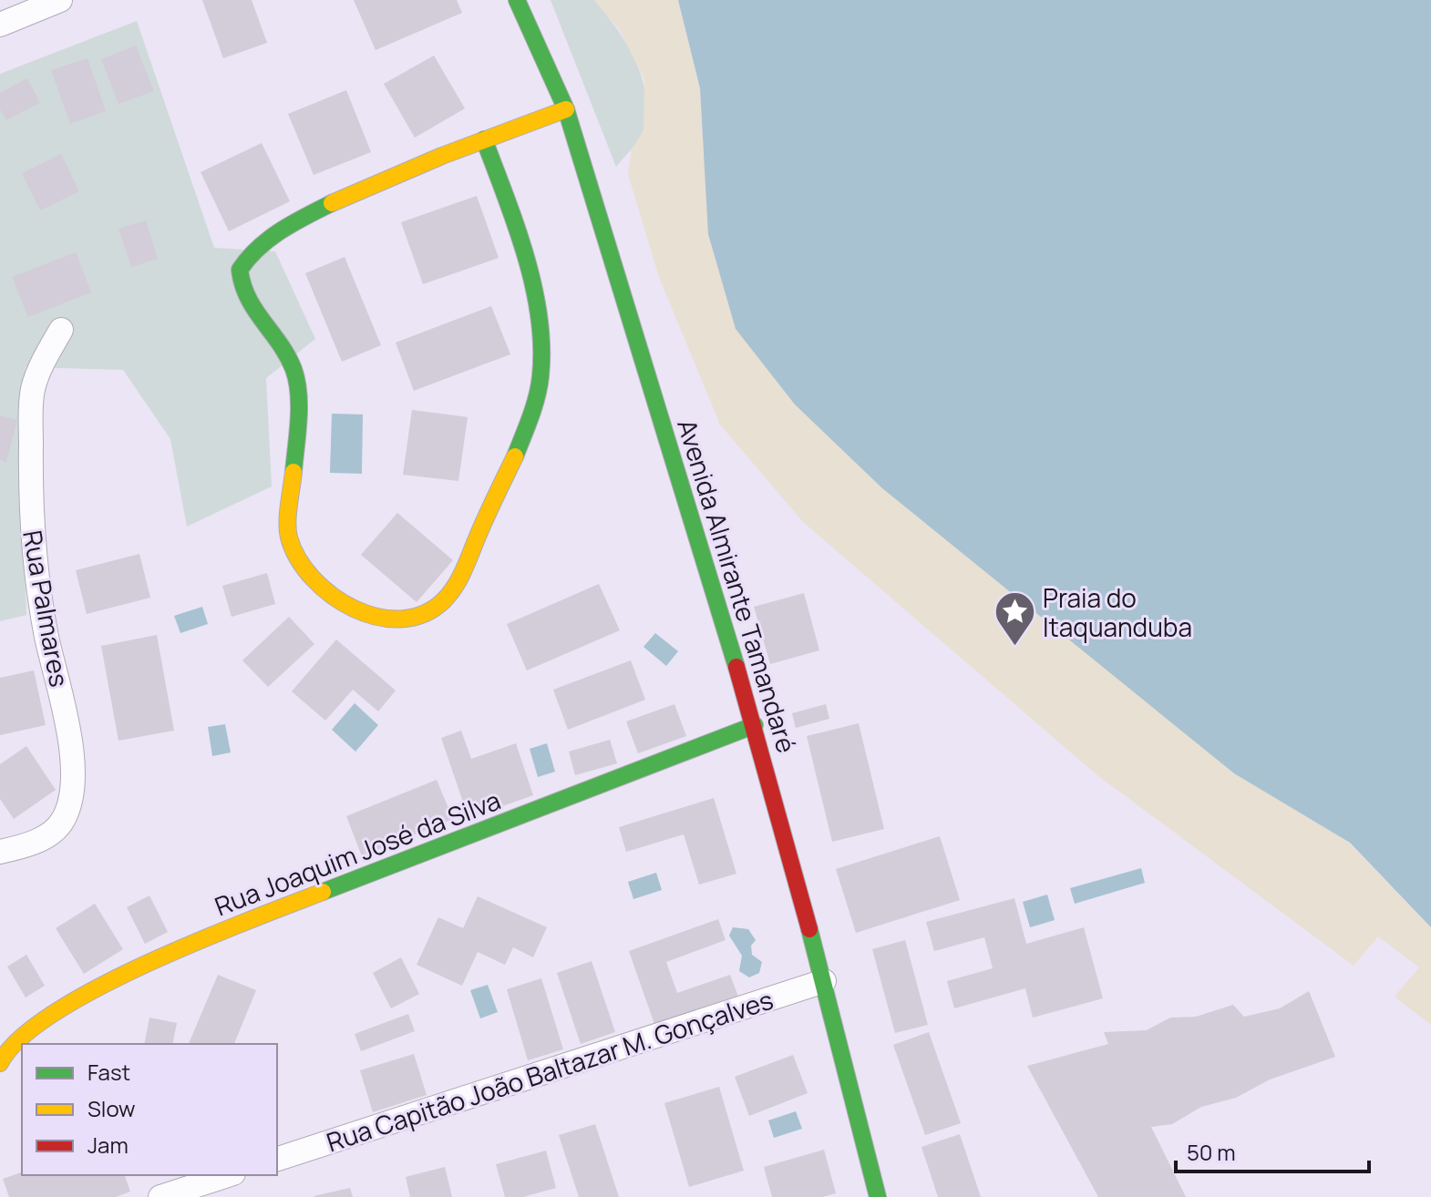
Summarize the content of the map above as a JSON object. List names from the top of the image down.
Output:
{
  "streets": {
    "street": [
      "Avenida Almirante Tamandaré",
      "Rua Palmares",
      "Rua Joaquim José da Silva",
      "Rua Capitão João Baltazar M. Gonçalves"
    ]
  },
  "crossings": [
    ["Avenida Almirante Tamandaré", "Rua Joaquim José da Silva"],
    ["Avenida Almirante Tamandaré", "Rua Capitão João Baltazar M. Gonçalves"]
  ],
  "places": {
    "place": ["Praia do Itaquanduba"]
  },
  "legend": ["Fast", "Slow", "Jam"],
  "scale_bar": "50 m"
}
